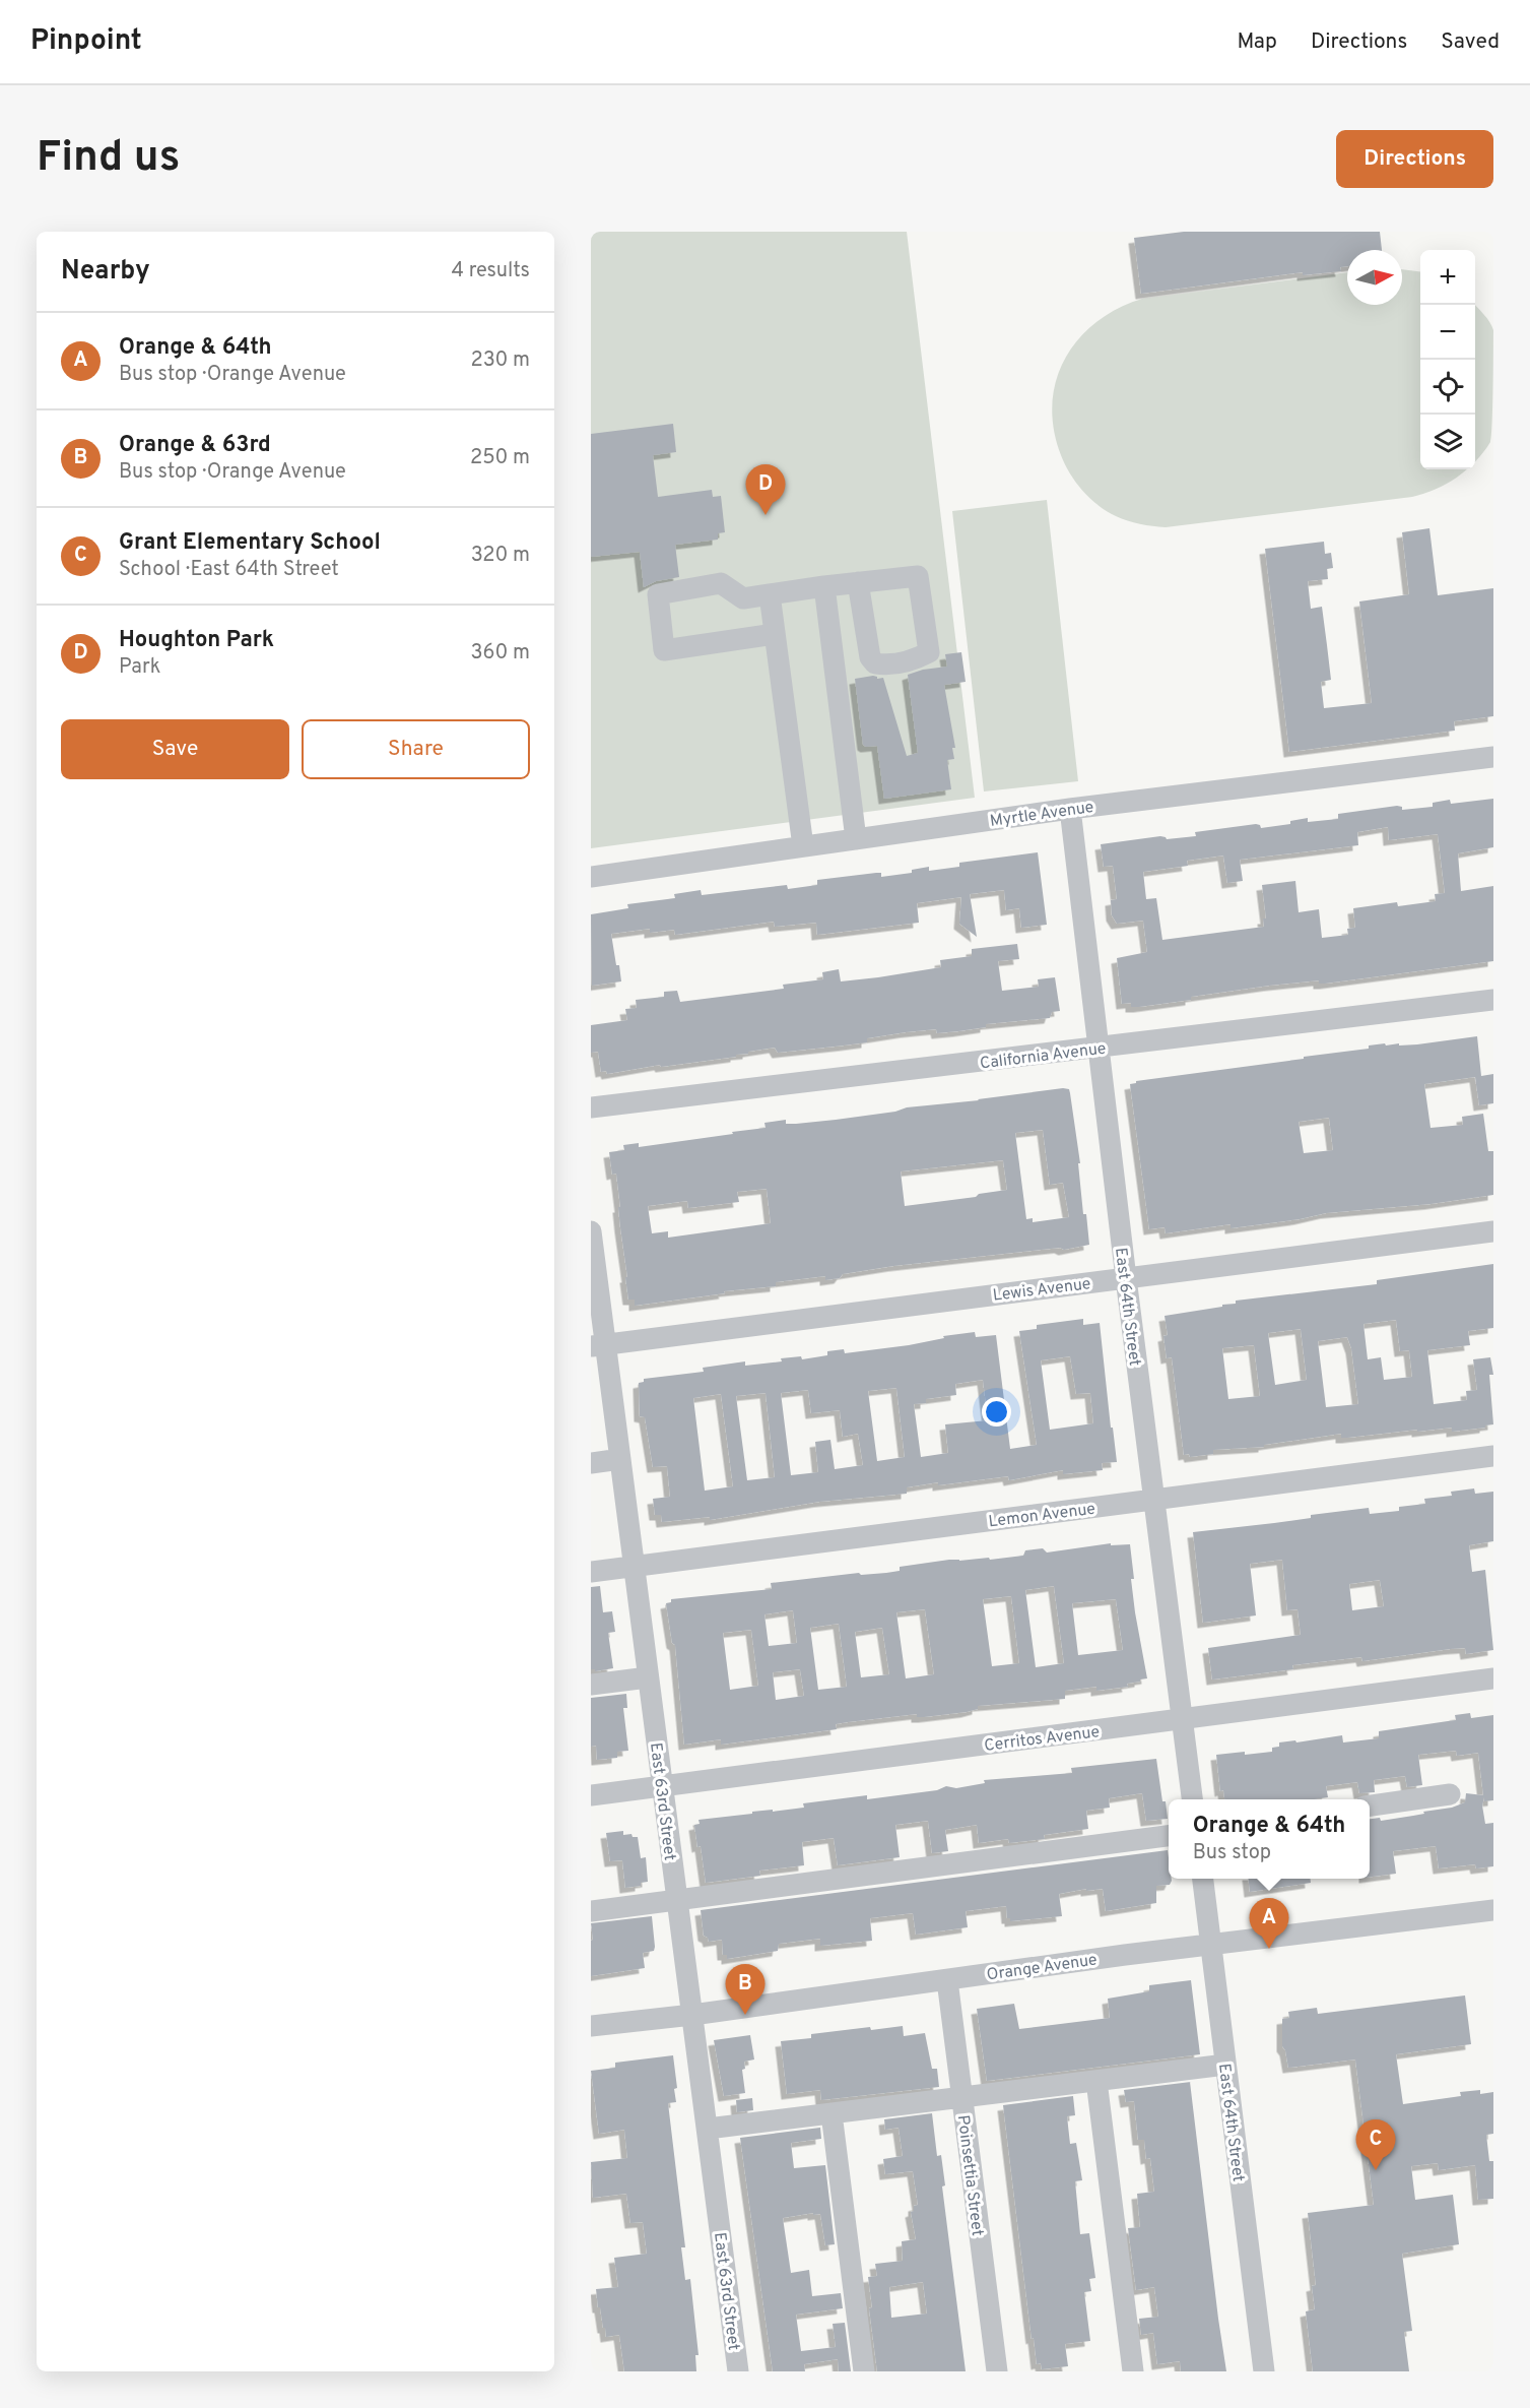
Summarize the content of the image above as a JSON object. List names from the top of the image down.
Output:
{
  "streets": {
    "street": [
      "Myrtle Avenue",
      "California Avenue",
      "Lewis Avenue",
      "East 64th Street",
      "Lemon Avenue",
      "Cerritos Avenue",
      "East 63rd Street",
      "Orange Avenue",
      "Poinsettia Street"
    ]
  },
  "crossings": [
    ["Myrtle Avenue", "East 64th Street"],
    ["California Avenue", "East 64th Street"],
    ["Lewis Avenue", "East 64th Street"],
    ["Lewis Avenue", "East 63rd Street"],
    ["East 64th Street", "Lemon Avenue"],
    ["East 64th Street", "Cerritos Avenue"],
    ["East 64th Street", "Orange Avenue"],
    ["Lemon Avenue", "East 63rd Street"],
    ["Cerritos Avenue", "East 63rd Street"],
    ["East 63rd Street", "Orange Avenue"],
    ["Orange Avenue", "Poinsettia Street"]
  ],
  "north": "right",
  "page": {
    "header": "Pinpoint",
    "nav": ["Map", "Directions", "Saved"],
    "buttons": [
      "Directions",
      ["Save", "Share"]
    ],
    "title": "Find us",
    "heading": ["Nearby", "4 results"],
    "map_buttons": ["+", "−"],
    "list": [
      {
        "mark": "A",
        "name": "Orange & 64th",
        "note": "Bus stop · Orange Avenue",
        "value": "230 m"
      },
      {
        "mark": "B",
        "name": "Orange & 63rd",
        "note": "Bus stop · Orange Avenue",
        "value": "250 m"
      },
      {
        "mark": "C",
        "name": "Grant Elementary School",
        "note": "School · East 64th Street",
        "value": "320 m"
      },
      {
        "mark": "D",
        "name": "Houghton Park",
        "note": "Park",
        "value": "360 m"
      }
    ],
    "pins": [
      "D",
      "A",
      "B",
      "C"
    ],
    "popup": ["Orange & 64th", "Bus stop"]
  }
}
